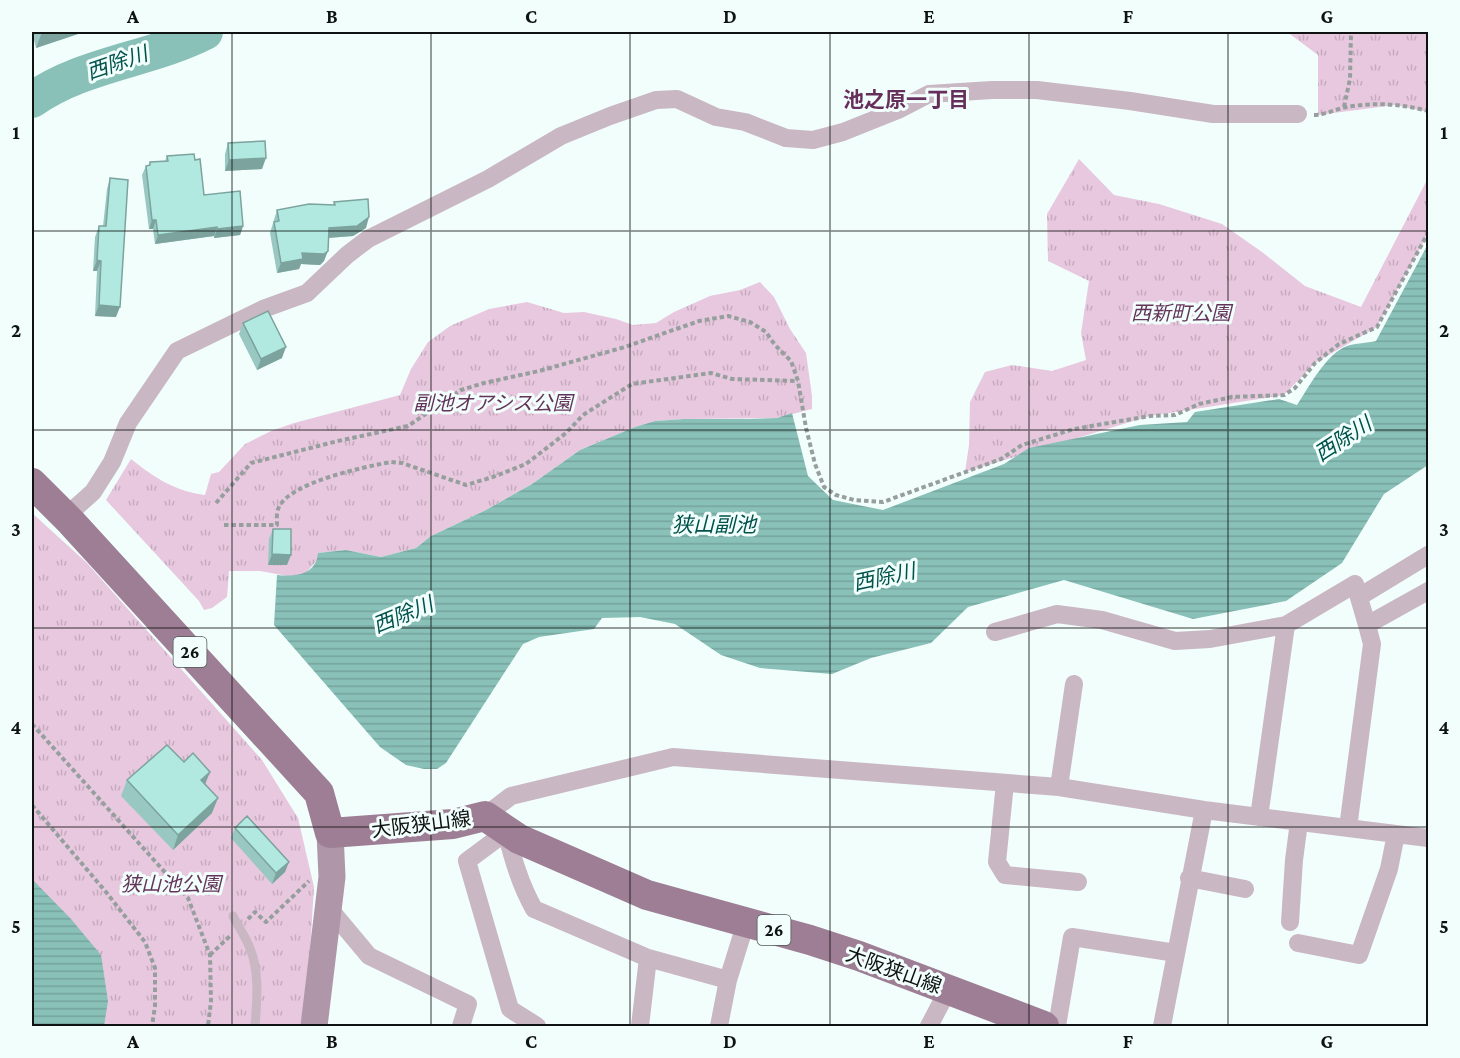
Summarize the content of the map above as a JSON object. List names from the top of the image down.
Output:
{
  "streets": {
    "main road": ["26", "大阪狭山線"]
  },
  "crossings": [
    ["26", "大阪狭山線"]
  ],
  "districts": ["池之原一丁目"],
  "water": ["西除川", "狭山副池"],
  "parks": ["西新町公園", "副池オアシス公園", "狭山池公園"],
  "grid": {
    "columns": [
      "A",
      "B",
      "C",
      "D",
      "E",
      "F",
      "G"
    ],
    "rows": [
      "1",
      "2",
      "3",
      "4",
      "5"
    ]
  }
}
